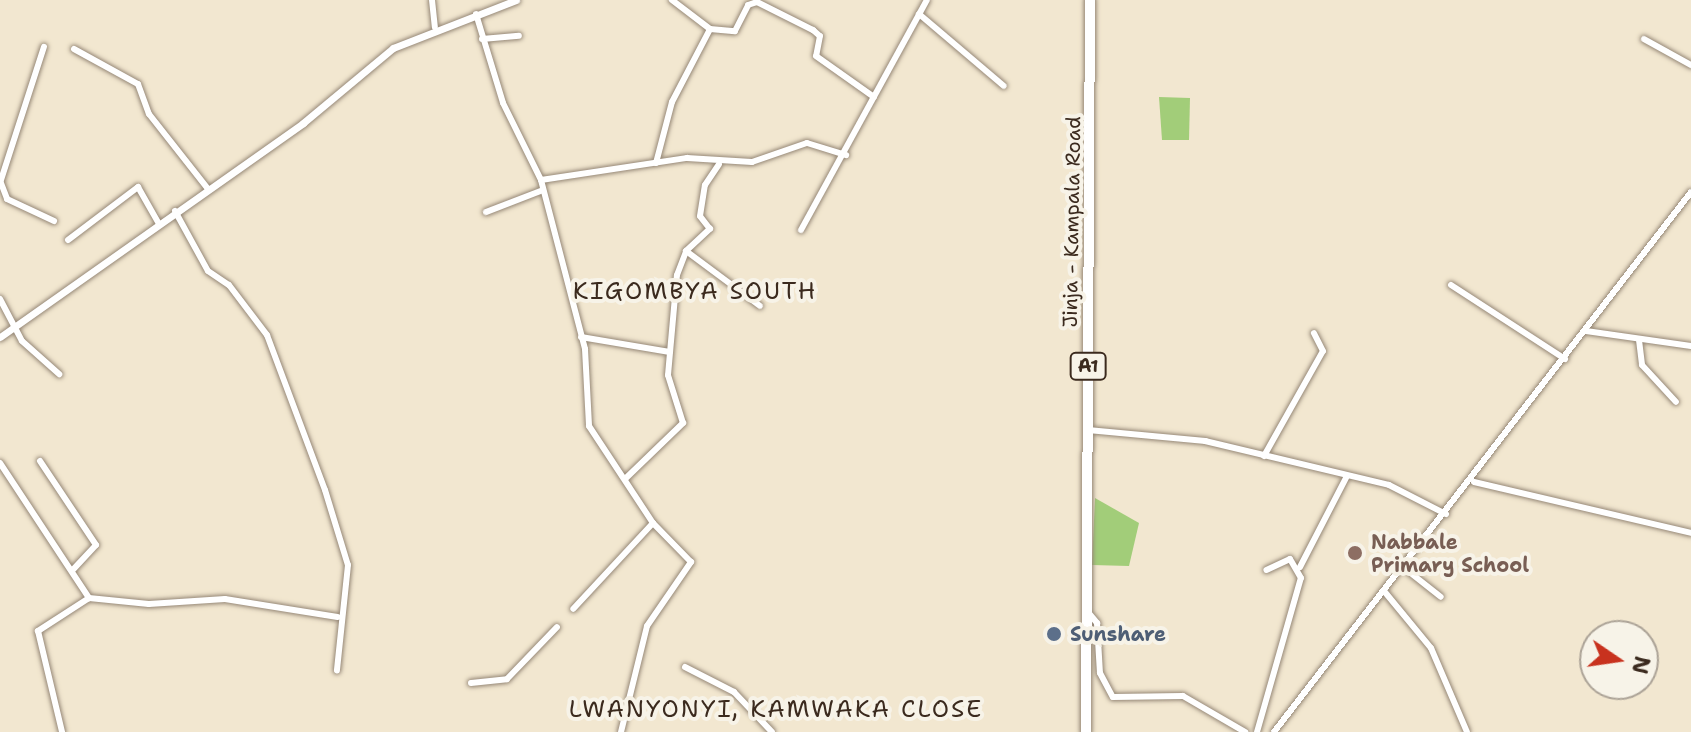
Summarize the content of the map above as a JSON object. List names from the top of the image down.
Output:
{
  "streets": {
    "highway": ["Jinja - Kampala Road", "A1"]
  },
  "districts": ["KIGOMBYA SOUTH", "LWANYONYI, KAMWAKA CLOSE"],
  "places": ["Nabbale Primary School", "Sunshare"],
  "north": "right"
}
